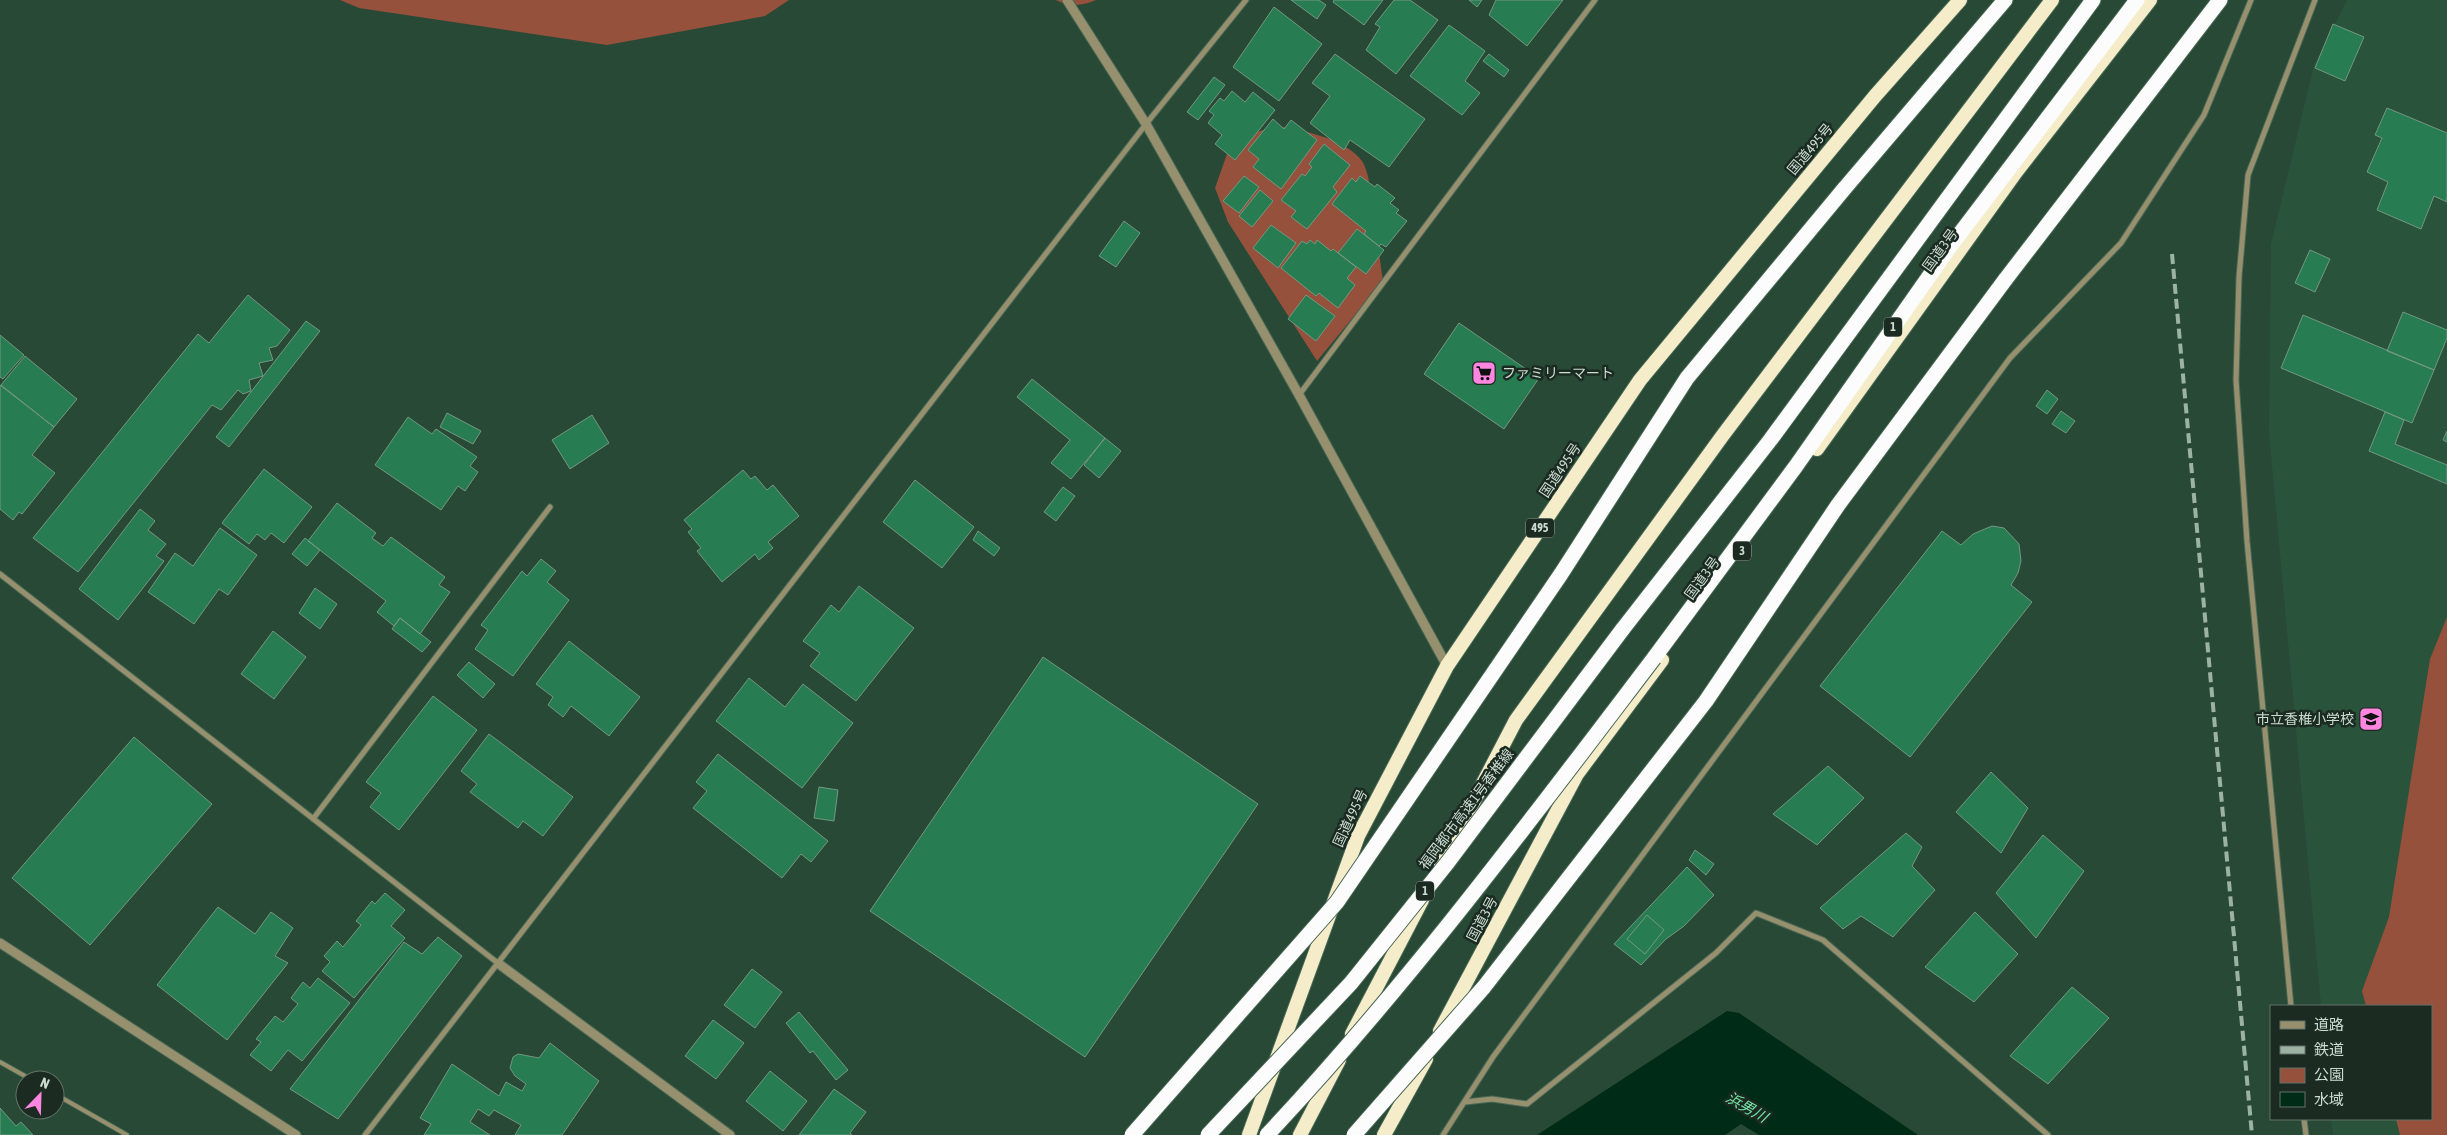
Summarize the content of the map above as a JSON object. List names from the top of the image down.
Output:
{
  "streets": {
    "highway": [
      "国道495号",
      "国道3号",
      "1",
      "495",
      "3",
      "福岡都市高速1号香椎線"
    ]
  },
  "water": ["浜男川"],
  "places": {
    "supermarket": ["ファミリーマート"],
    "school or university": ["市立香椎小学校"]
  },
  "legend": [
    "道路",
    "鉄道",
    "公園",
    "水域"
  ],
  "north": "top right"
}
